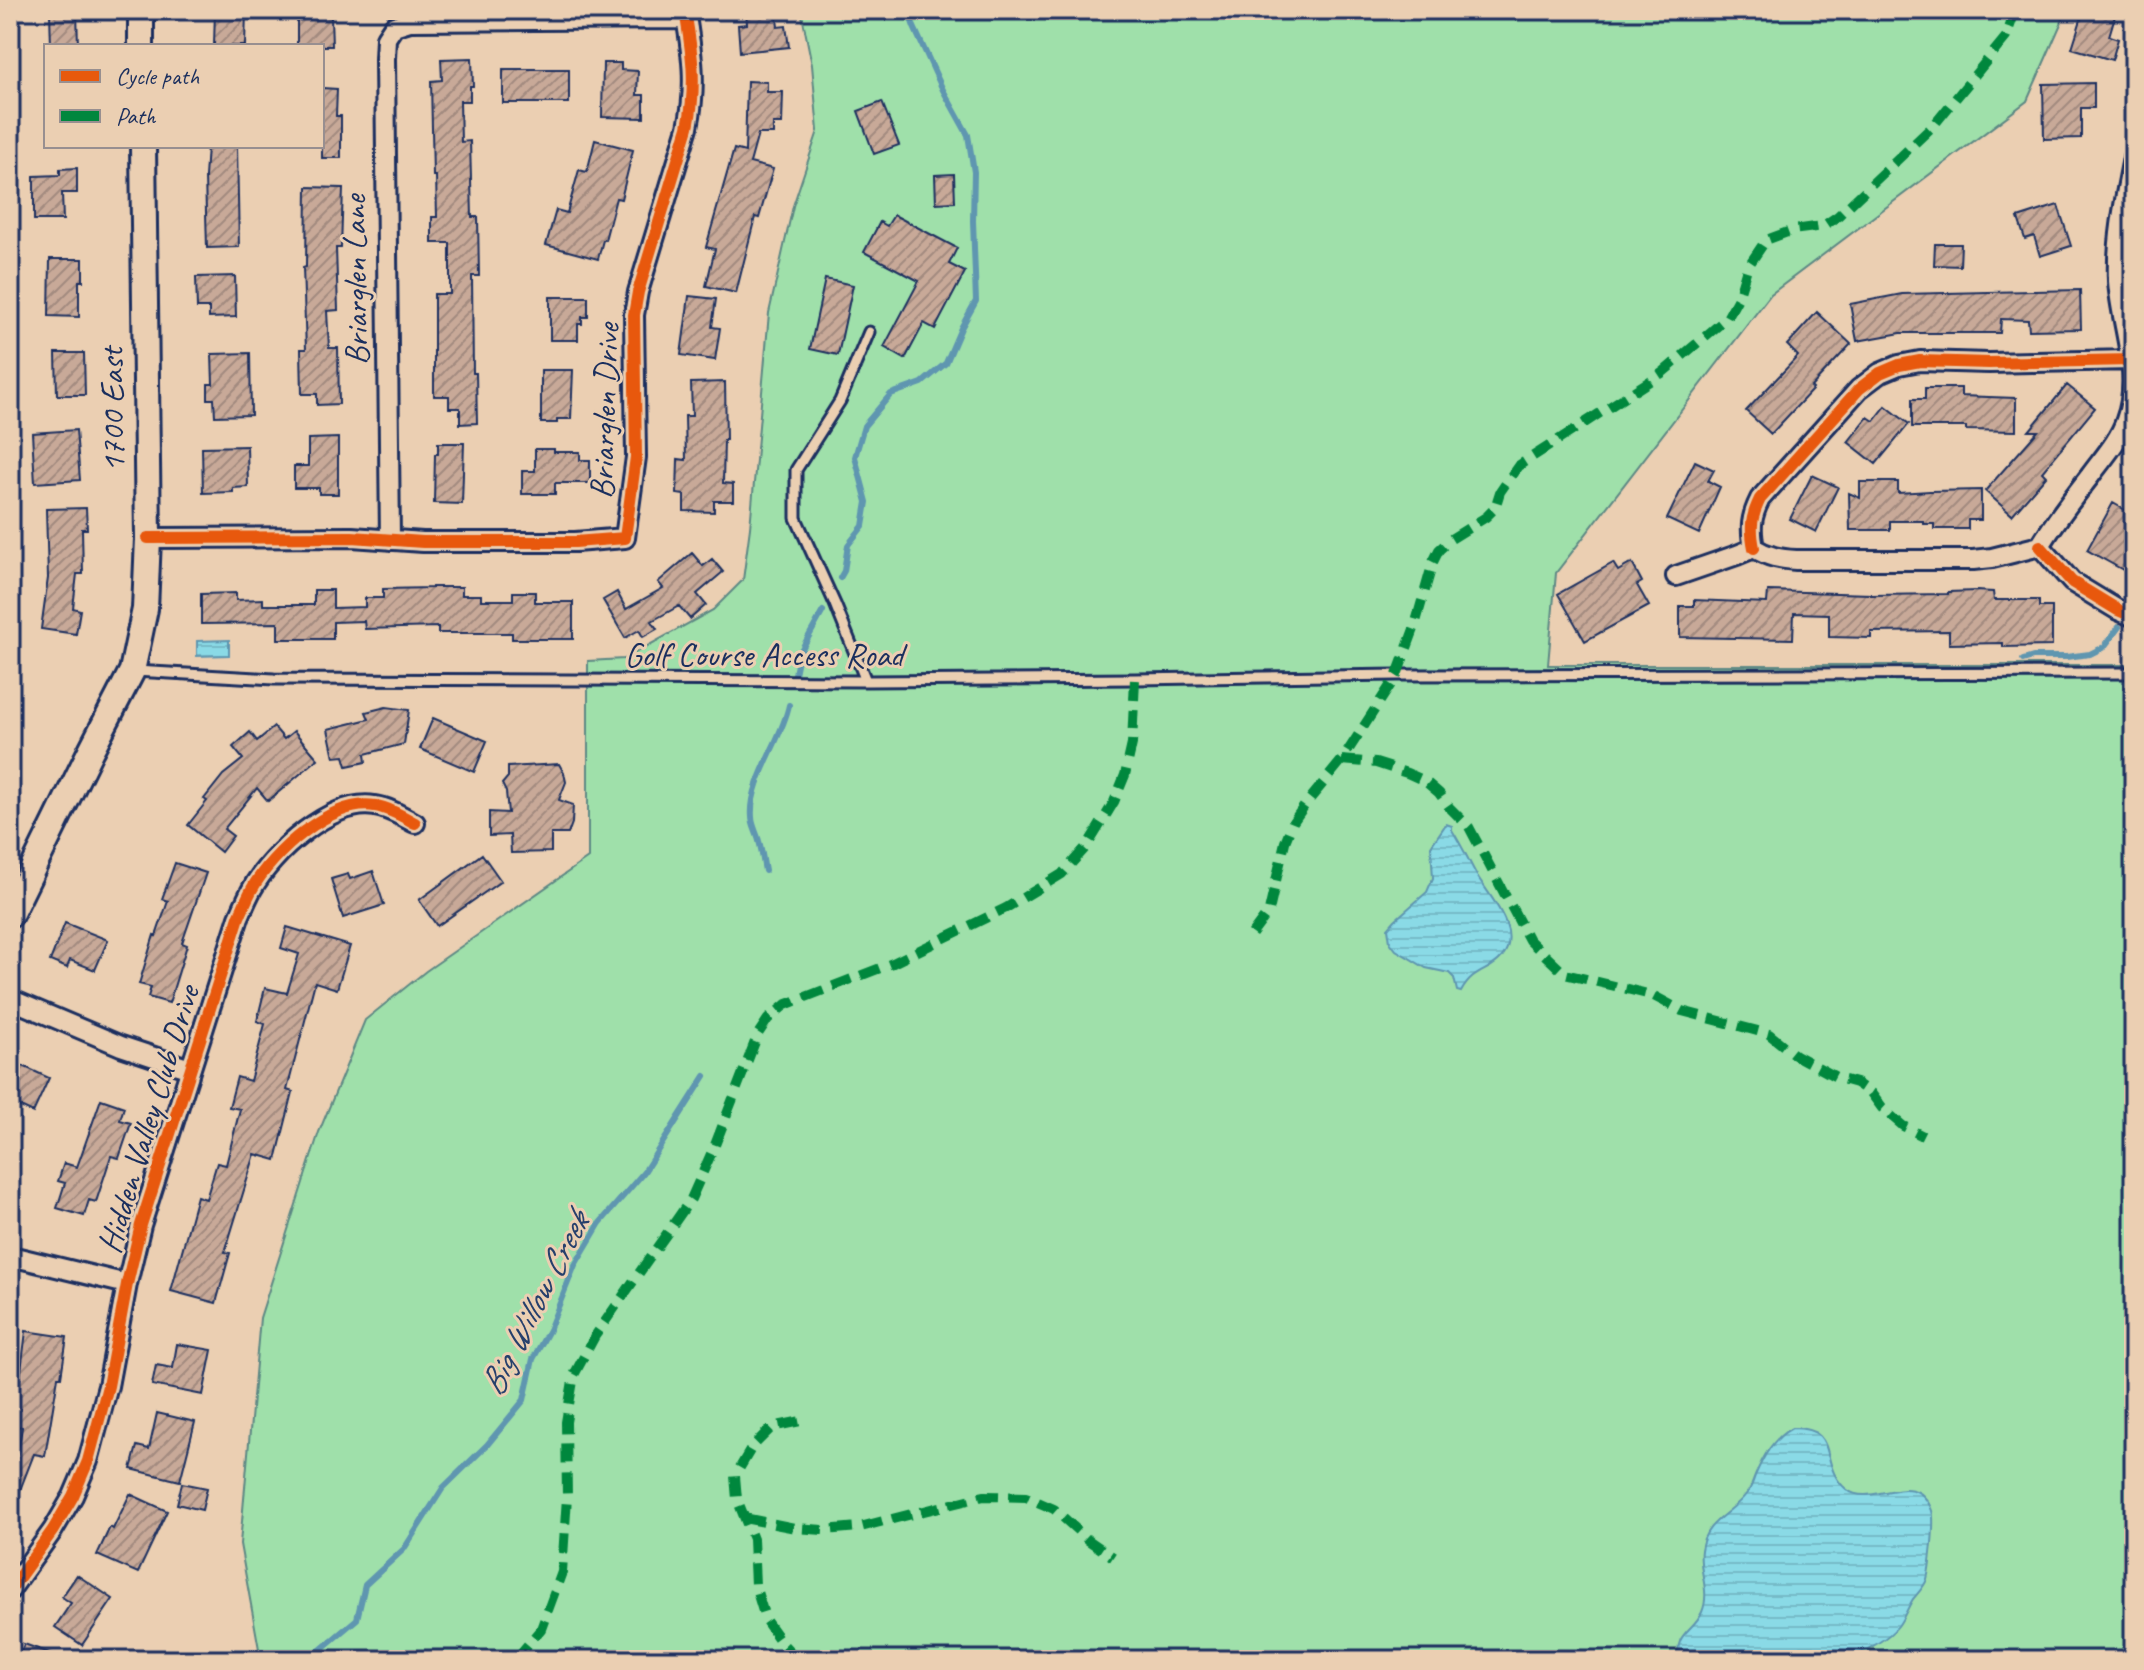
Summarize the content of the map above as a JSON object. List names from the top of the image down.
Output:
{
  "streets": {
    "main road": ["1700 East"],
    "street": ["Briarglen Lane", "Briarglen Drive", "Hidden Valley Club Drive"],
    "lane": ["Golf Course Access Road"]
  },
  "crossings": [
    ["Briarglen Lane", "Briarglen Drive"],
    ["1700 East", "Briarglen Drive"],
    ["1700 East", "Golf Course Access Road"]
  ],
  "water": ["Big Willow Creek"],
  "legend": ["Cycle path", "Path"]
}
